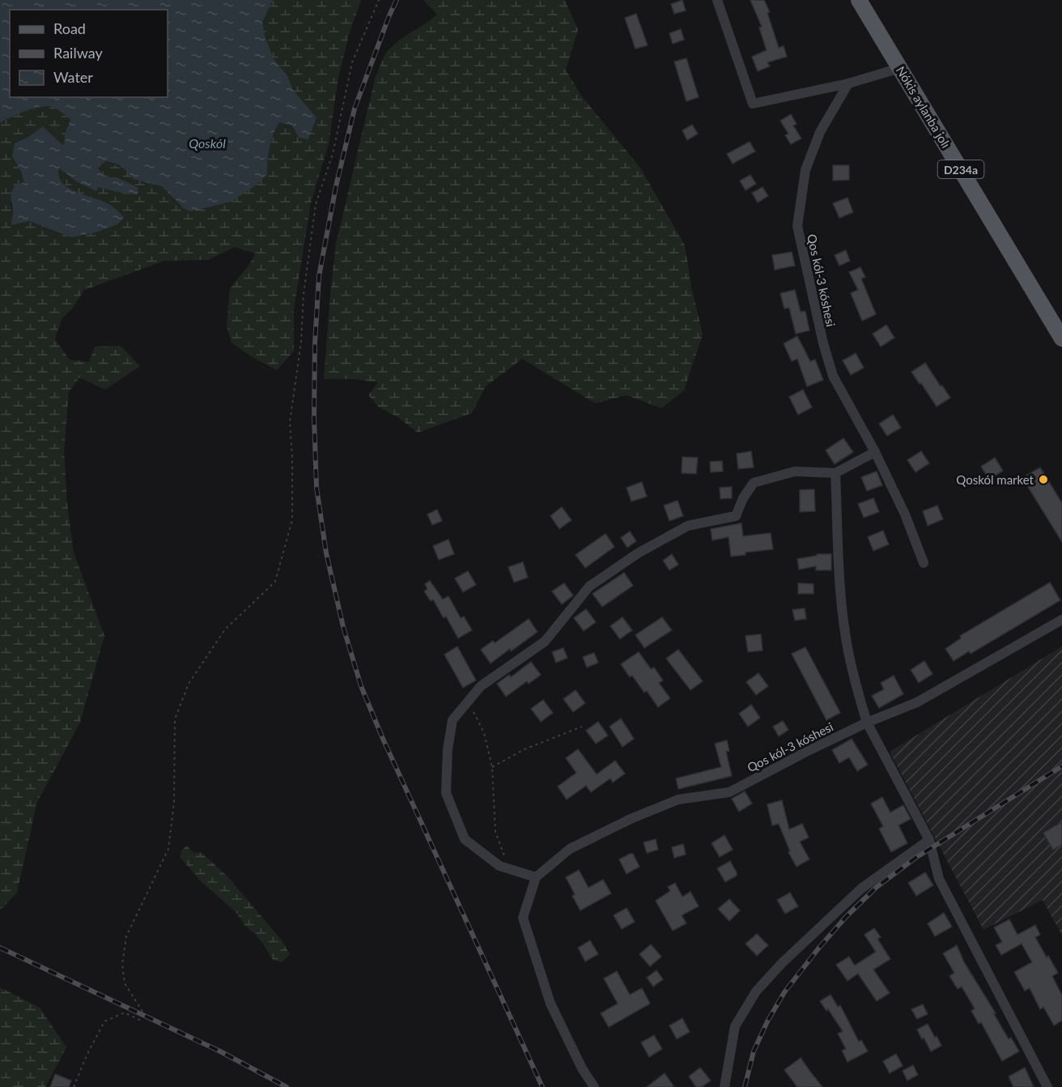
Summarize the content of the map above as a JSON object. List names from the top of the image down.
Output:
{
  "streets": {
    "main road": ["Nókis aylanba jolı", "D234a"],
    "street": ["Qos kól-3 kóshesi"]
  },
  "water": ["Qoskól"],
  "places": ["Qoskól market"],
  "legend": ["Road", "Railway", "Water"]
}
